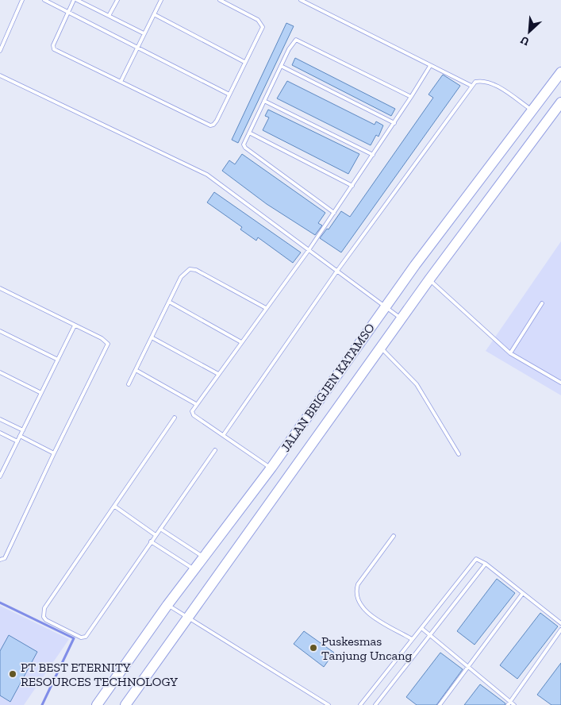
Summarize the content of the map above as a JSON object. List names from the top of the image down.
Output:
{
  "streets": {
    "highway": ["JALAN BRIGJEN KATAMSO"]
  },
  "places": ["Puskesmas Tanjung Uncang", "PT BEST ETERNITY RESOURCES TECHNOLOGY"],
  "north": "bottom left"
}
